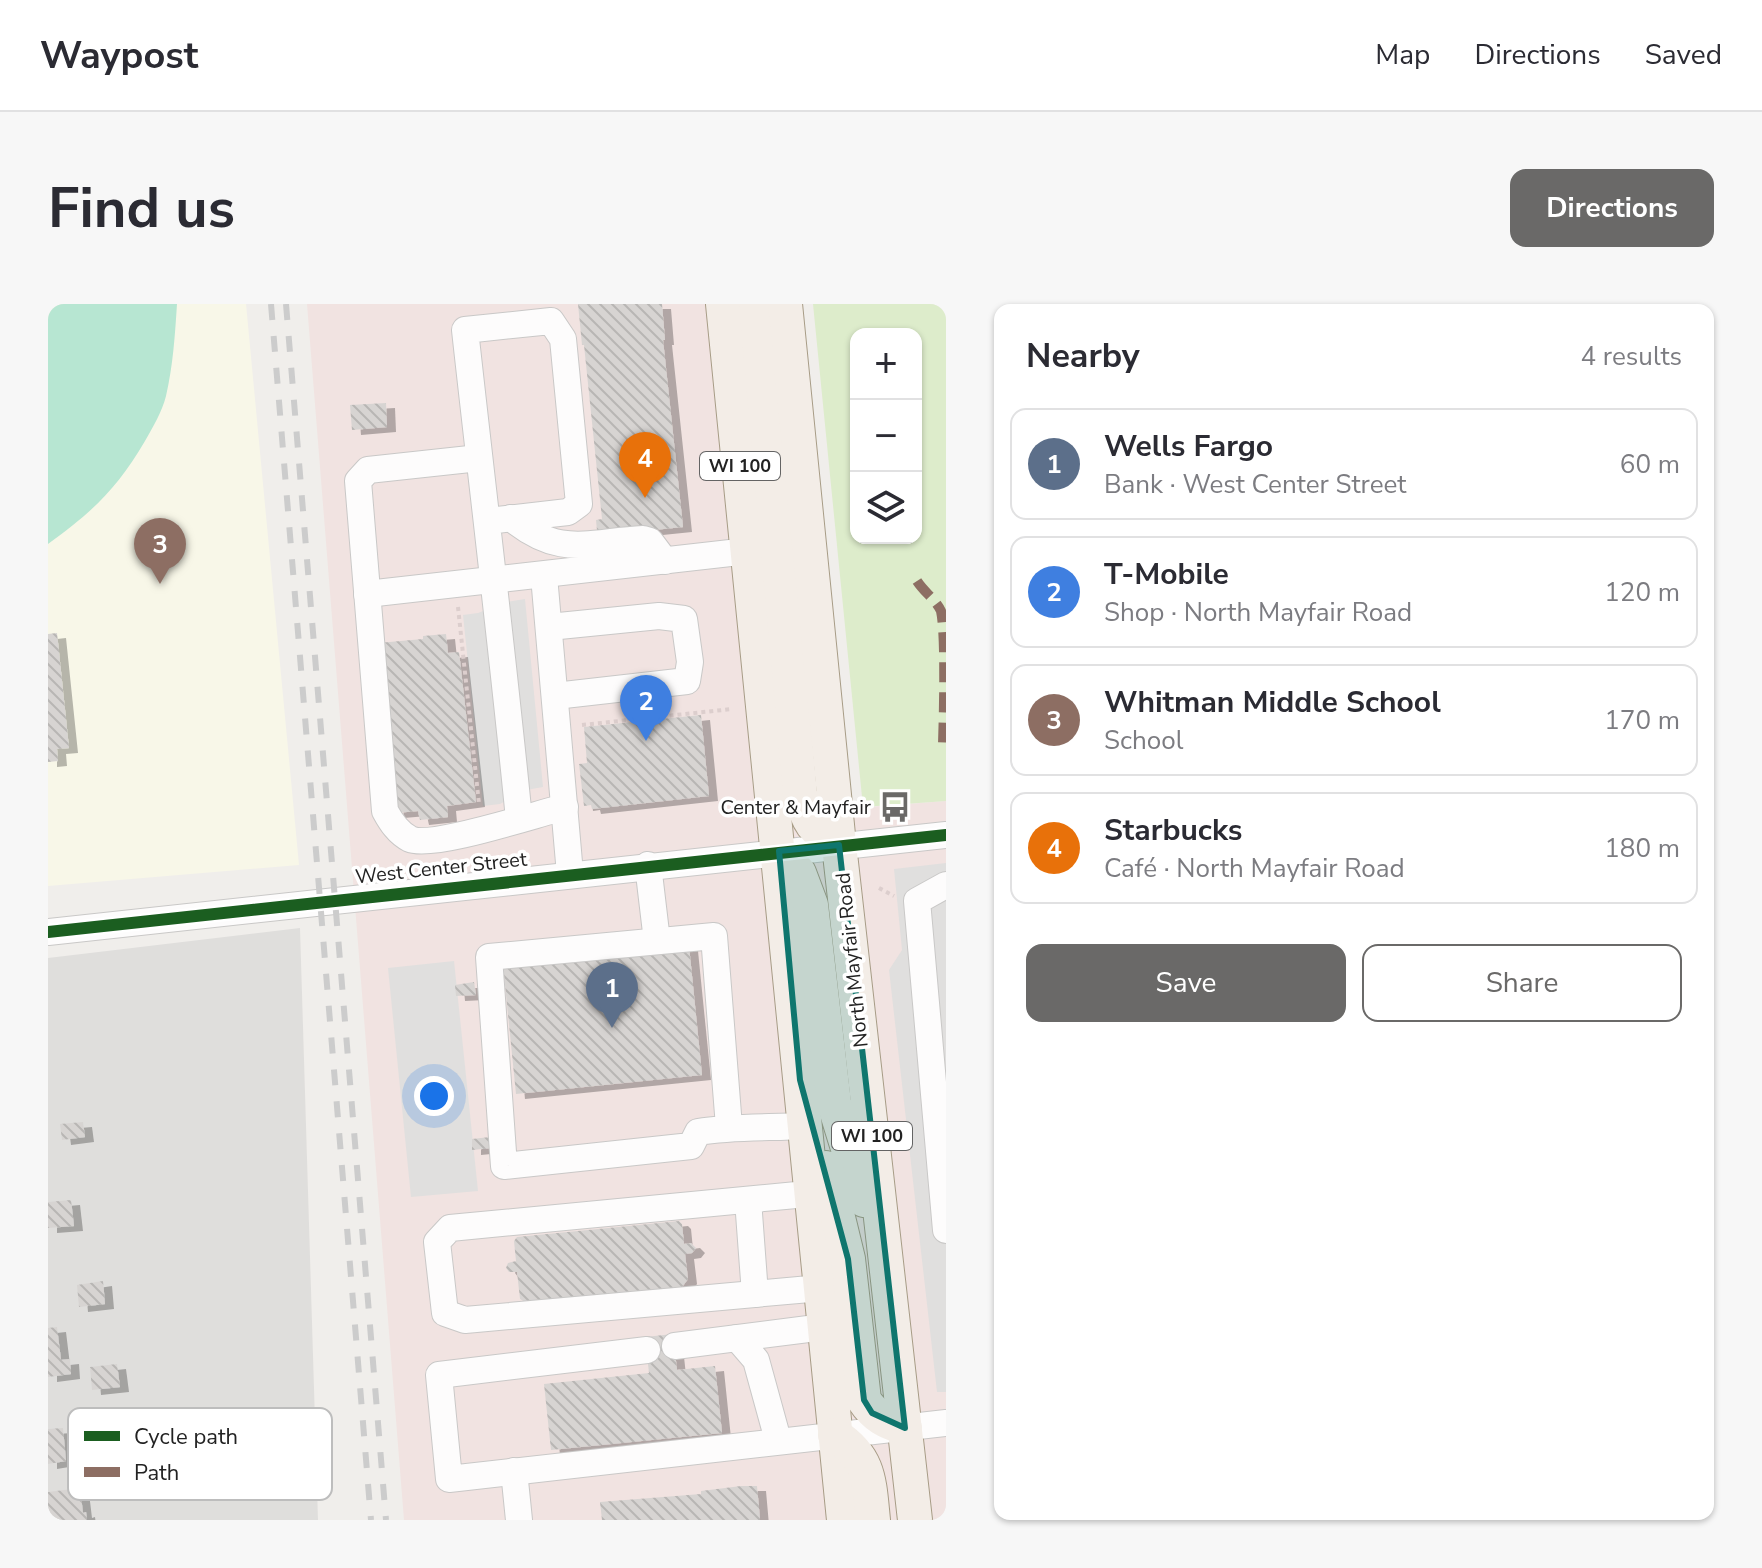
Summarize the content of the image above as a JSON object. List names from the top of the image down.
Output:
{
  "streets": {
    "main road": ["WI 100", "North Mayfair Road"],
    "street": ["West Center Street"]
  },
  "crossings": [
    ["WI 100", "West Center Street"],
    ["West Center Street", "North Mayfair Road"]
  ],
  "places": {
    "bus stop": ["Center & Mayfair"]
  },
  "legend": ["Cycle path", "Path"],
  "page": {
    "header": "Waypost",
    "nav": ["Map", "Directions", "Saved"],
    "buttons": [
      "Directions",
      ["Save", "Share"]
    ],
    "title": "Find us",
    "heading": ["Nearby", "4 results"],
    "map_buttons": ["+", "−"],
    "list": [
      {
        "mark": "1",
        "name": "Wells Fargo",
        "note": "Bank · West Center Street",
        "value": "60 m"
      },
      {
        "mark": "2",
        "name": "T-Mobile",
        "note": "Shop · North Mayfair Road",
        "value": "120 m"
      },
      {
        "mark": "3",
        "name": "Whitman Middle School",
        "note": "School",
        "value": "170 m"
      },
      {
        "mark": "4",
        "name": "Starbucks",
        "note": "Café · North Mayfair Road",
        "value": "180 m"
      }
    ],
    "pins": [
      "4",
      "3",
      "2",
      "1"
    ]
  }
}
